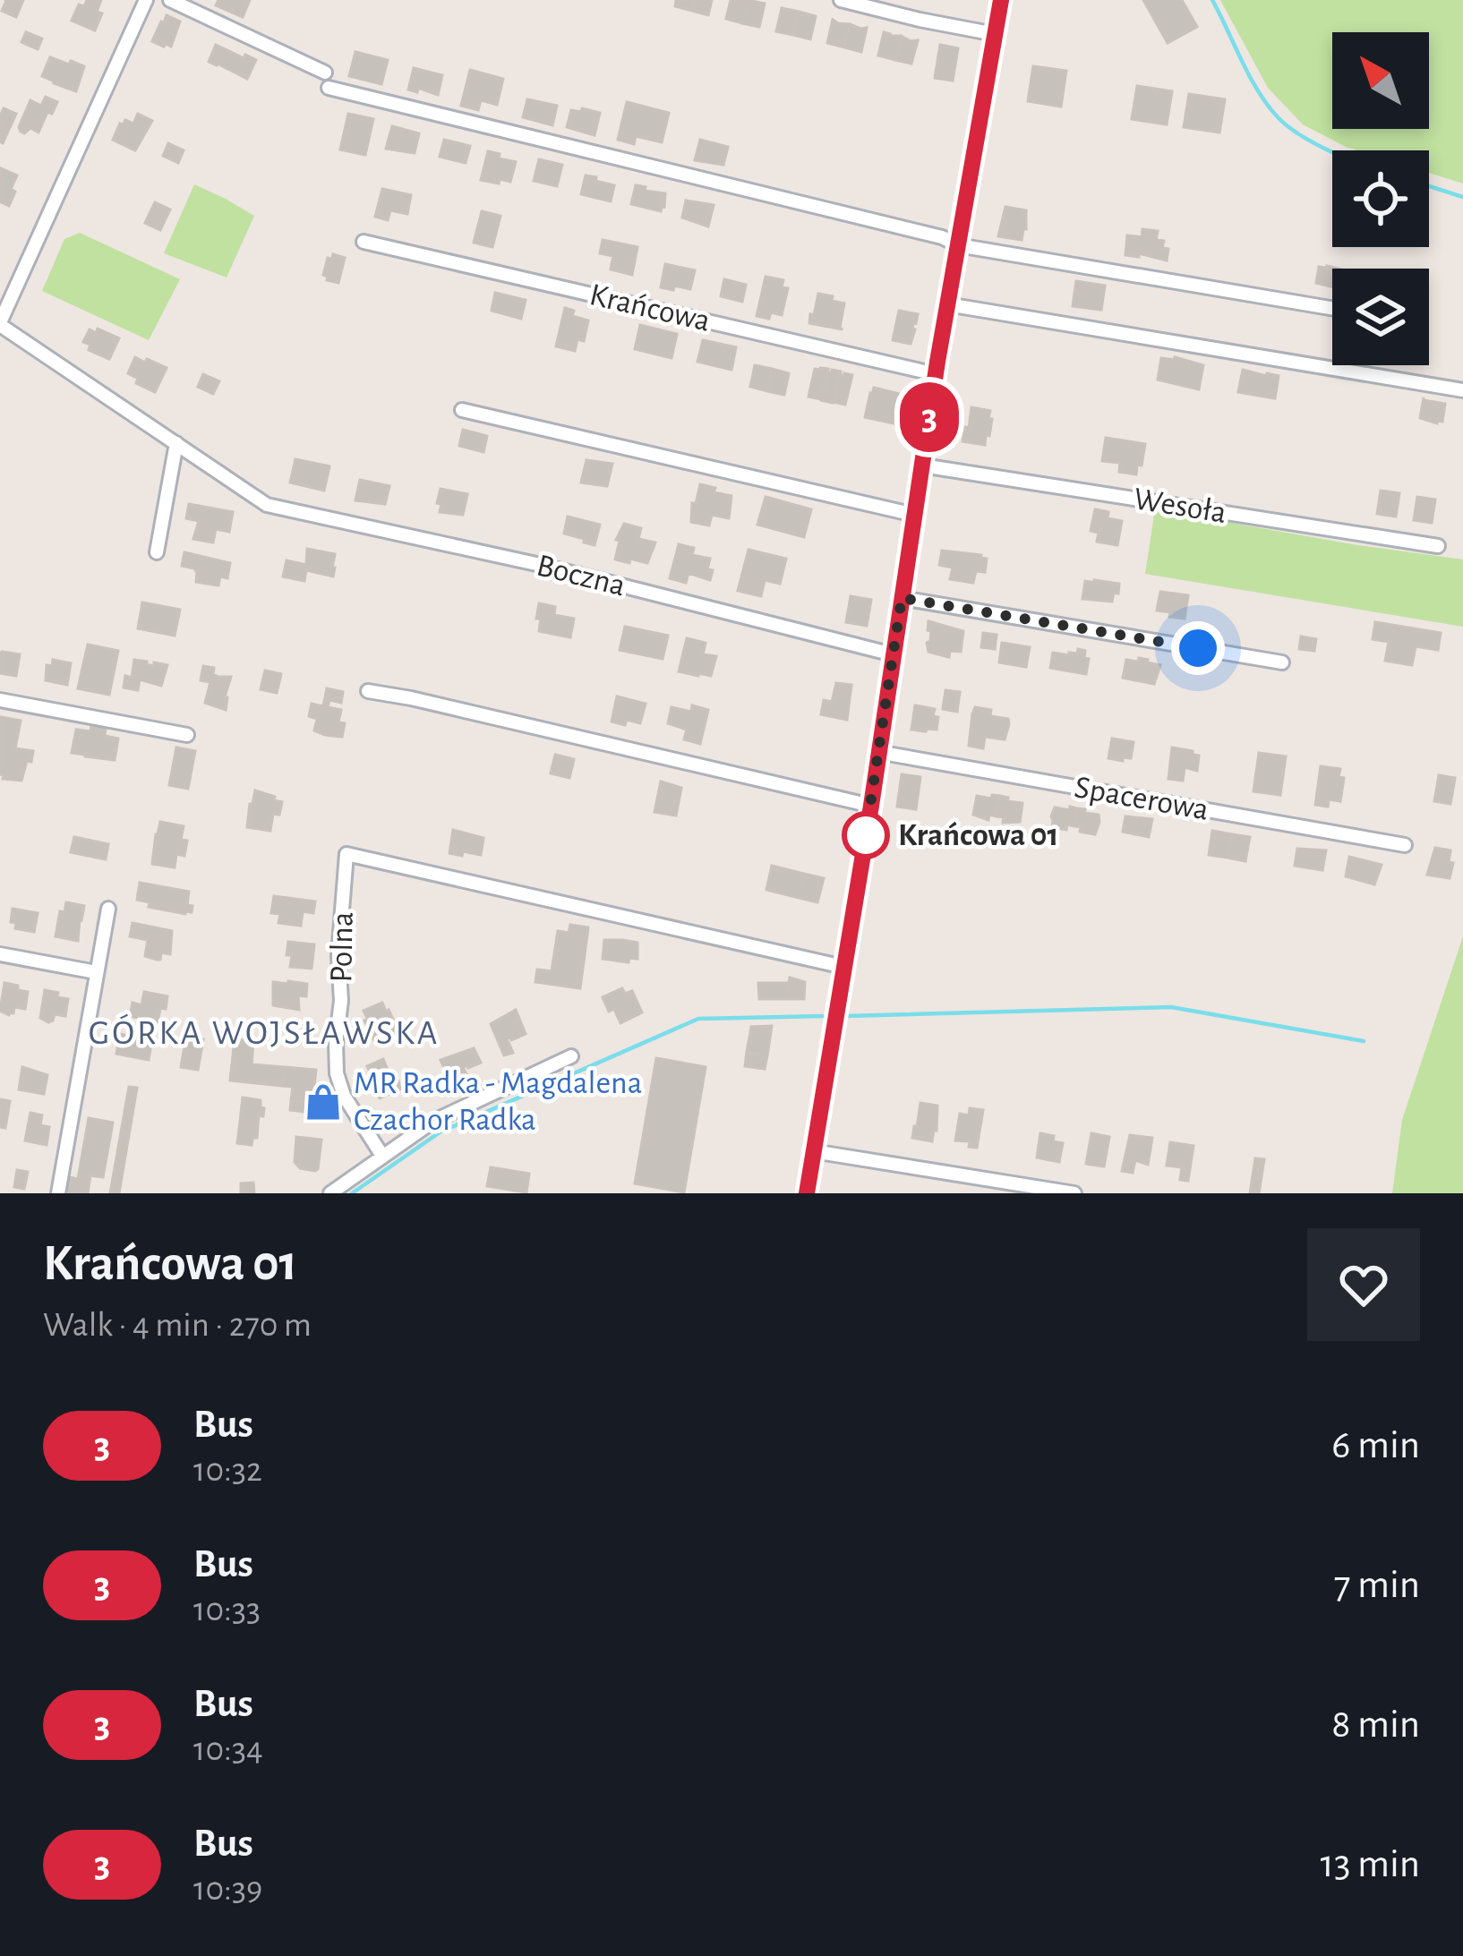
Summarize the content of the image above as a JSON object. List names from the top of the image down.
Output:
{
  "streets": {
    "street": [
      "Krańcowa",
      "Wesoła",
      "Boczna",
      "Spacerowa",
      "Polna"
    ]
  },
  "districts": ["GÓRKA WOJSŁAWSKA"],
  "places": {
    "other": ["Krańcowa 01"],
    "shop": ["MR Radka - Magdalena Czachor Radka"]
  },
  "lines": ["bus line 3"],
  "north": "top left",
  "page": {
    "on_map": "3",
    "heading": ["Krańcowa 01", "Walk · 4 min · 270 m"],
    "list": [
      {
        "mark": "3",
        "name": "Bus",
        "note": "10:32",
        "value": "6 min"
      },
      {
        "mark": "3",
        "name": "Bus",
        "note": "10:33",
        "value": "7 min"
      },
      {
        "mark": "3",
        "name": "Bus",
        "note": "10:34",
        "value": "8 min"
      },
      {
        "mark": "3",
        "name": "Bus",
        "note": "10:39",
        "value": "13 min"
      }
    ]
  }
}
